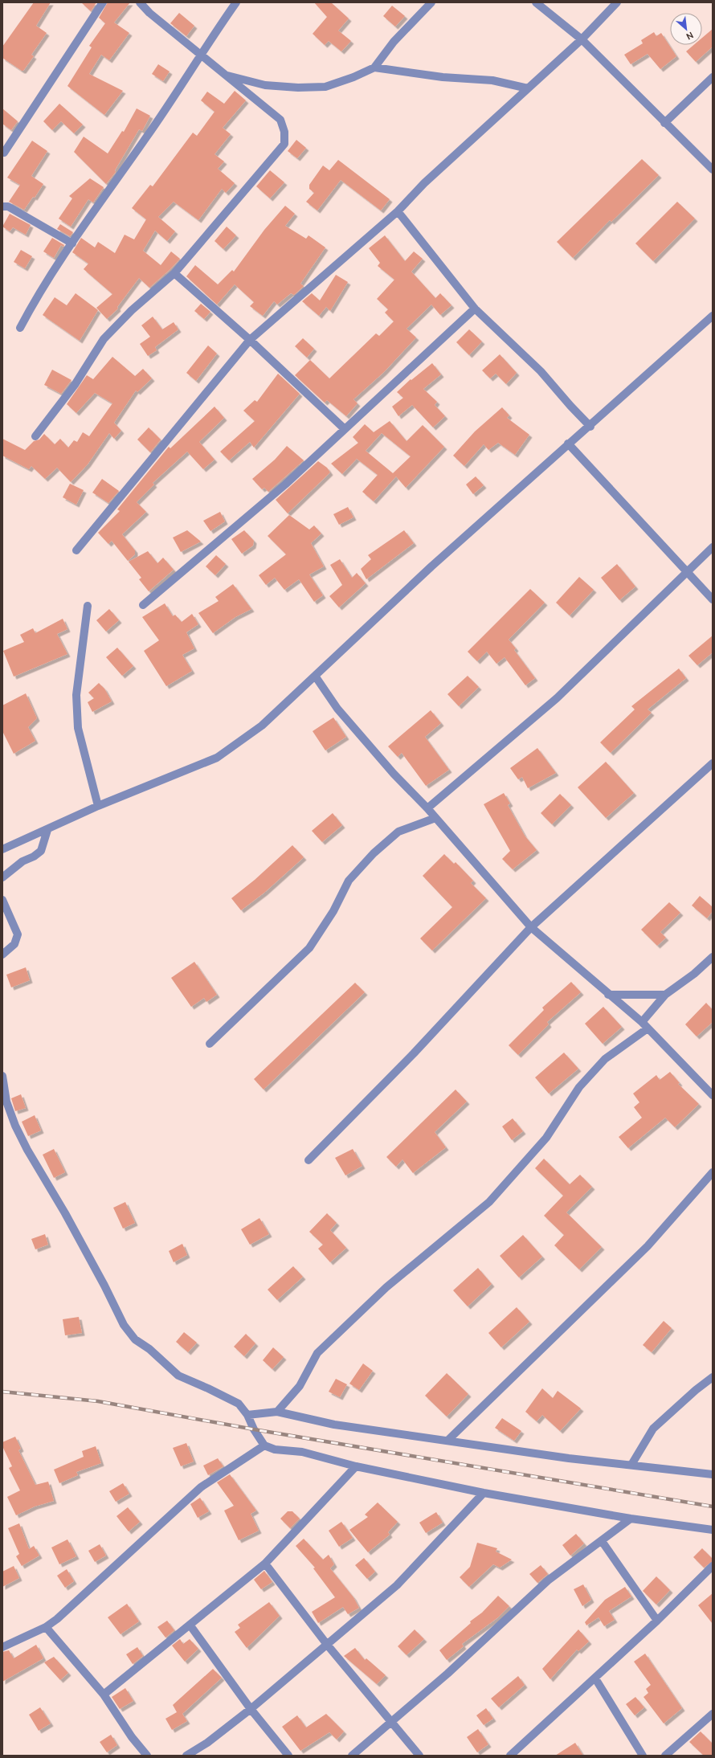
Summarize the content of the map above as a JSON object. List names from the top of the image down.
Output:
{
  "north": "bottom right"
}
